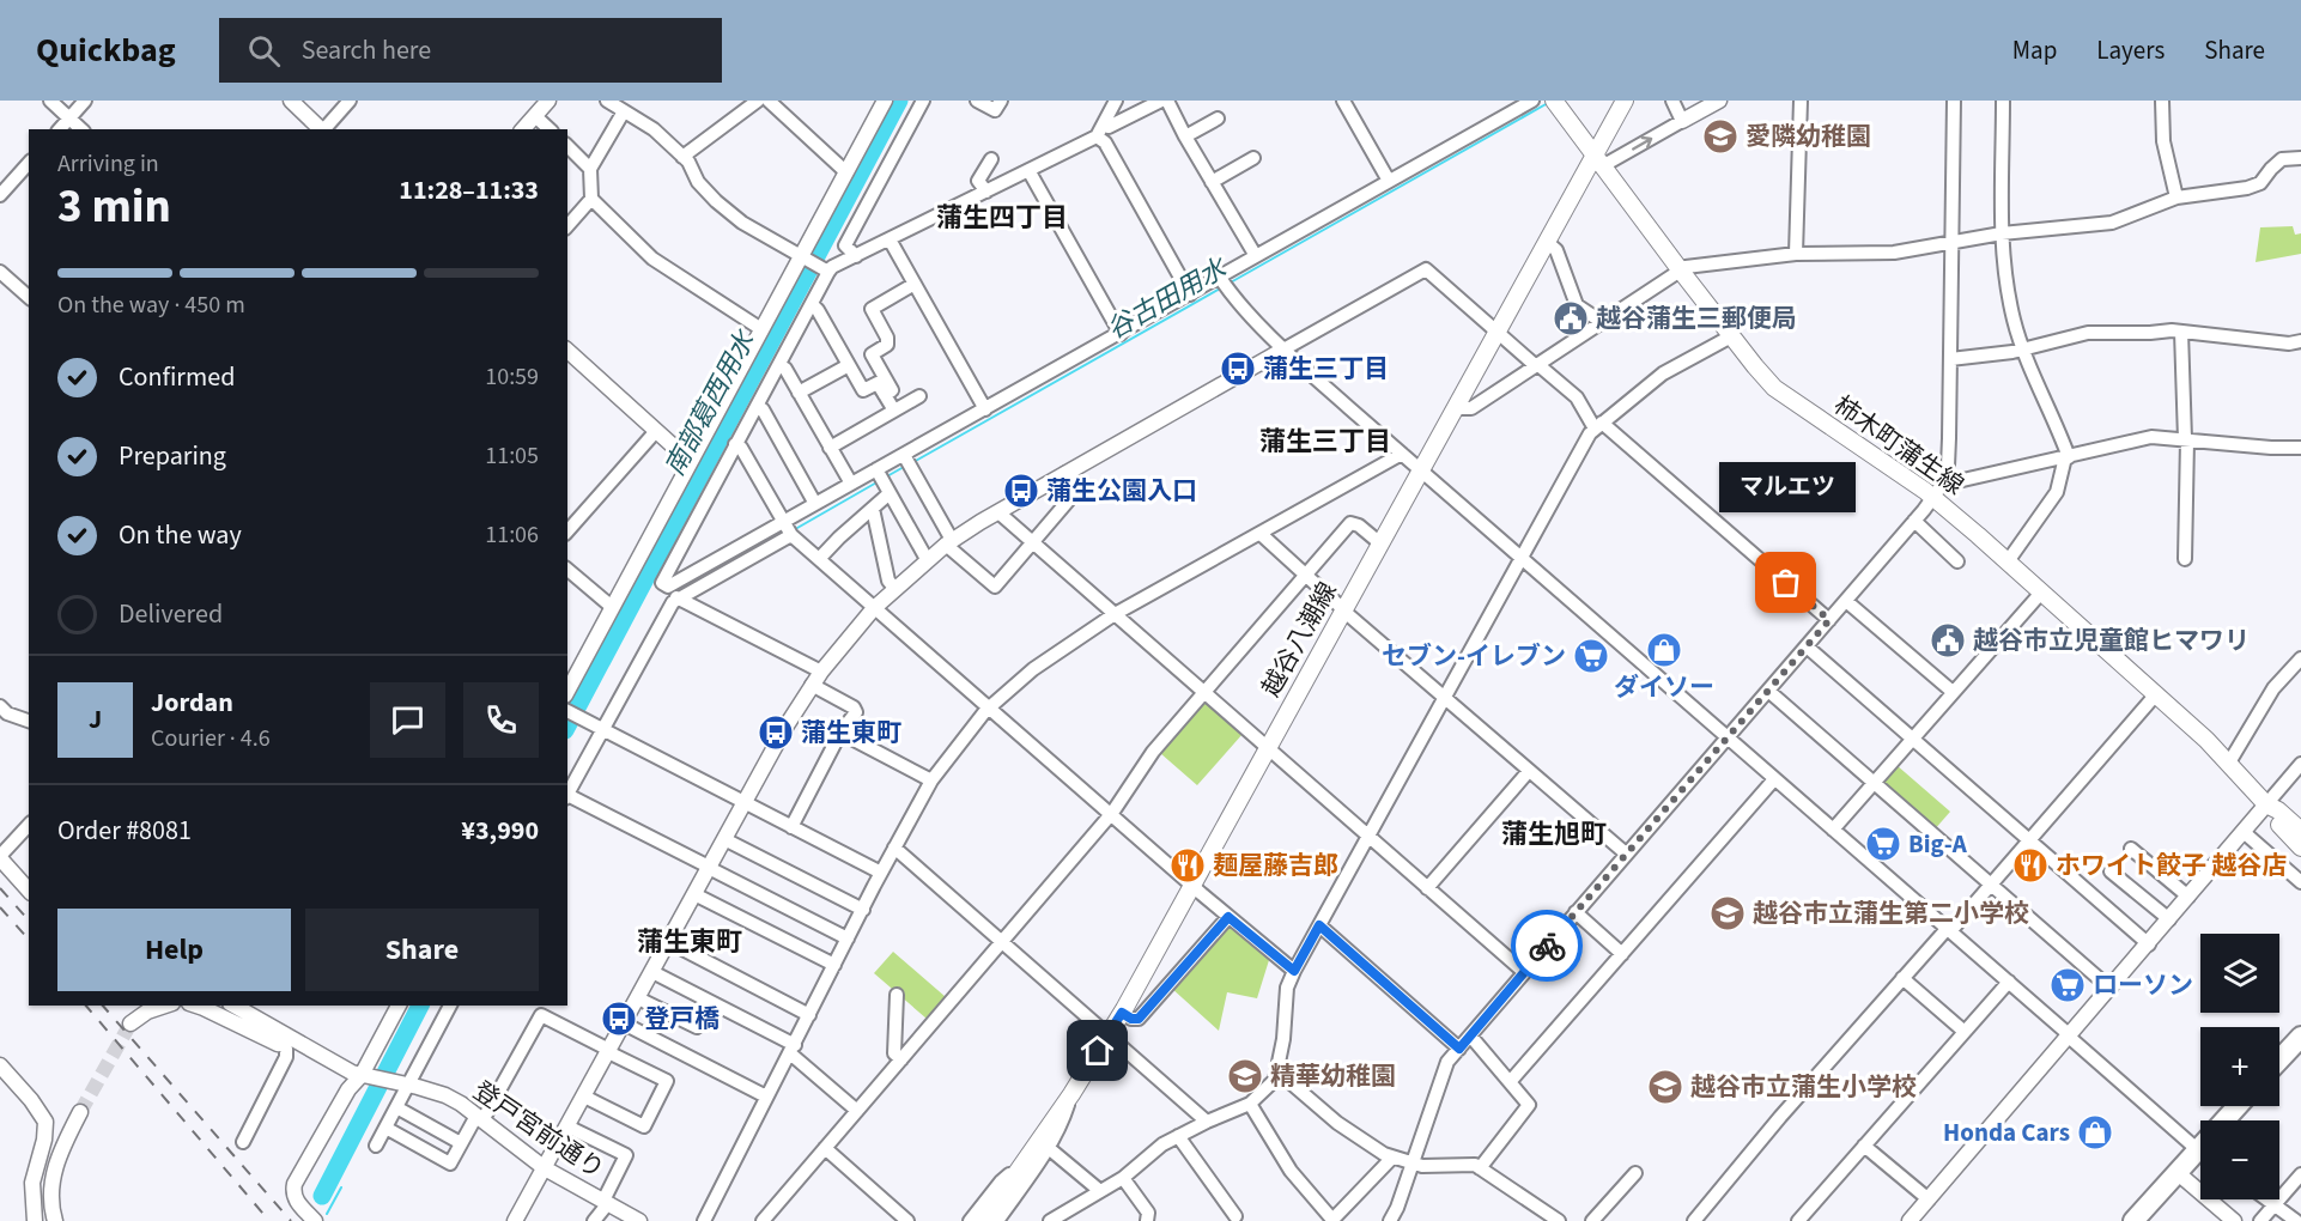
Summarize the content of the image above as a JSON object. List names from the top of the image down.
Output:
{
  "streets": {
    "main road": ["柿木町蒲生線", "越谷八潮線"],
    "street": ["登戸宮前通り"]
  },
  "crossings": [
    ["柿木町蒲生線", "越谷八潮線"]
  ],
  "districts": [
    "蒲生四丁目",
    "蒲生三丁目",
    "蒲生旭町",
    "蒲生東町"
  ],
  "water": ["谷古田用水", "南部葛西用水"],
  "places": {
    "school or university": [
      "愛隣幼稚園",
      "越谷市立蒲生第二小学校",
      "精華幼稚園",
      "越谷市立蒲生小学校"
    ],
    "public building": ["越谷蒲生三郵便局", "越谷市立児童館ヒマワリ"],
    "bus stop": [
      "蒲生三丁目",
      "蒲生公園入口",
      "蒲生東町",
      "登戸橋"
    ],
    "other": ["マルエツ"],
    "shop": ["ダイソー", "Honda Cars"],
    "supermarket": ["セブン-イレブン", "Big-A", "ローソン"],
    "restaurant": ["麺屋藤吉郎", "ホワイト餃子 越谷店"]
  },
  "page": {
    "header": "Quickbag",
    "search": "Search here",
    "nav": ["Map", "Layers", "Share"],
    "heading": ["3 min", "Arriving in", "11:28–11:33"],
    "panel": [
      "Jordan",
      "Courier · 4.6",
      "Order #8081",
      "¥3,990"
    ],
    "bar": "On the way · 450 m",
    "list": [
      ["Confirmed", "10:59"],
      ["Preparing", "11:05"],
      ["On the way", "11:06"],
      "Delivered"
    ],
    "bubble": "マルエツ",
    "round": "J",
    "buttons": ["Help", "Share"],
    "map_buttons": ["+", "−"]
  }
}
